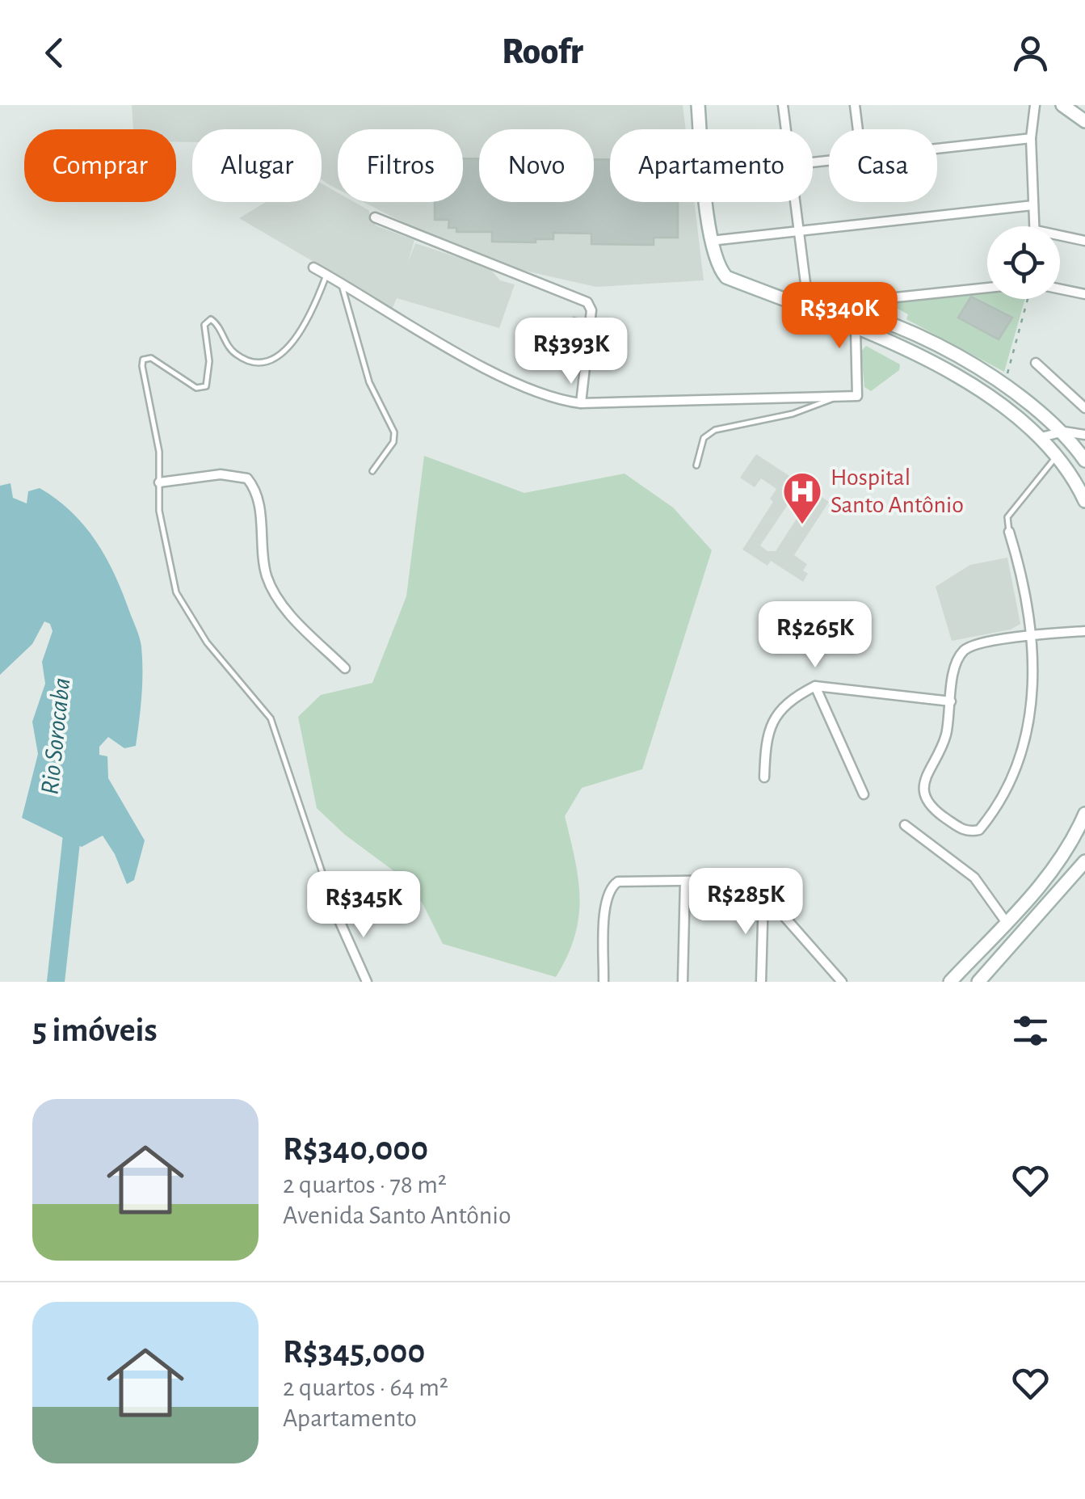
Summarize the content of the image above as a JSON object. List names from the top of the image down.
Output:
{
  "water": ["Rio Sorocaba"],
  "places": {
    "hospital": ["Hospital Santo Antônio"]
  },
  "page": {
    "header": "Roofr",
    "chip": [
      "Comprar",
      "Alugar",
      "Filtros",
      "Novo",
      "Apartamento",
      "Casa"
    ],
    "price": [
      "R$340K",
      "R$393K",
      "R$265K",
      "R$285K",
      "R$345K"
    ],
    "heading": "5 imóveis",
    "list": [
      {
        "name": "R$340,000",
        "note": "2 quartos · 78 m² · Avenida Santo Antônio"
      },
      {
        "name": "R$345,000",
        "note": "2 quartos · 64 m² · Apartamento"
      }
    ]
  }
}
